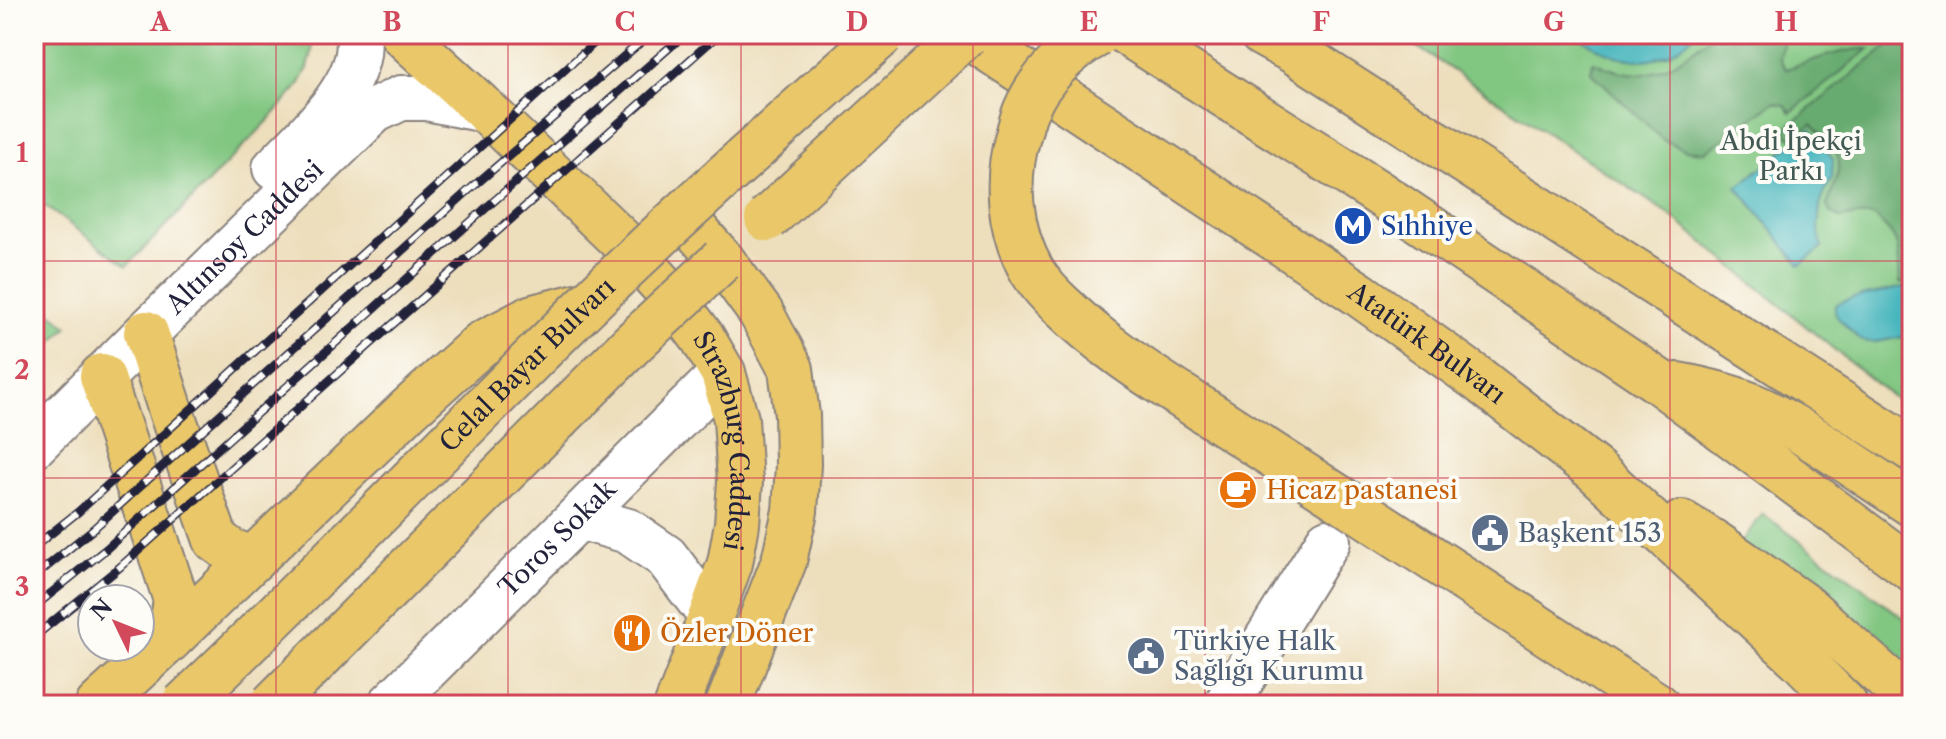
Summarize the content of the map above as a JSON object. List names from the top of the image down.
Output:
{
  "streets": {
    "main road": ["Atatürk Bulvarı", "Celal Bayar Bulvarı", "Strazburg Caddesi"],
    "street": ["Altınsoy Caddesi", "Toros Sokak"]
  },
  "crossings": [
    ["Altınsoy Caddesi", "Strazburg Caddesi"],
    ["Strazburg Caddesi", "Toros Sokak"]
  ],
  "parks": ["Abdi İpekçi Parkı"],
  "places": {
    "metro station": ["Sıhhiye"],
    "cafe": ["Hicaz pastanesi"],
    "public building": ["Başkent 153", "Türkiye Halk Sağlığı Kurumu"],
    "restaurant": ["Özler Döner"]
  },
  "north": "top left",
  "grid": {
    "columns": [
      "A",
      "B",
      "C",
      "D",
      "E",
      "F",
      "G",
      "H"
    ],
    "rows": ["1", "2", "3"]
  }
}
